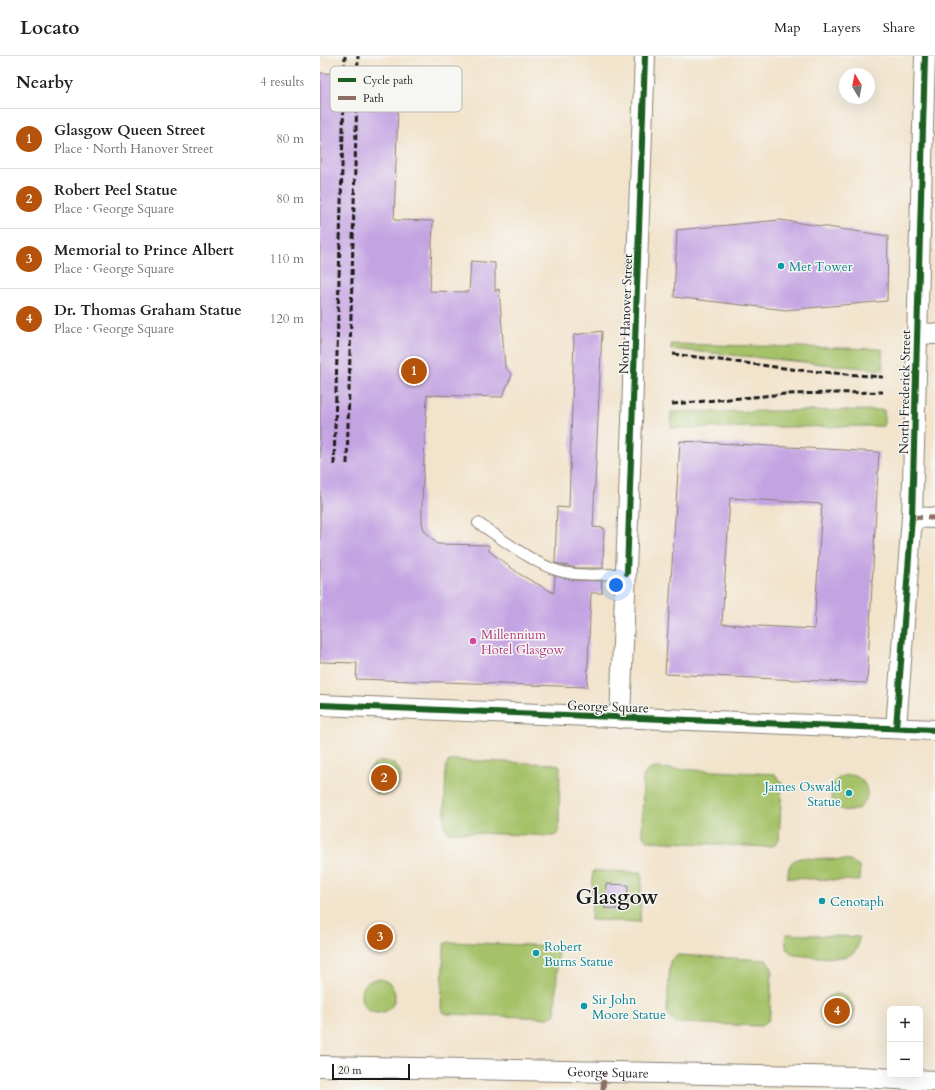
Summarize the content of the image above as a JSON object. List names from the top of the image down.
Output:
{
  "streets": {
    "street": ["North Hanover Street", "North Frederick Street", "George Square"]
  },
  "crossings": [
    ["North Hanover Street", "George Square"],
    ["North Frederick Street", "George Square"]
  ],
  "districts": ["Glasgow"],
  "places": [
    "Met Tower",
    "Millennium Hotel Glasgow",
    "James Oswald Statue",
    "Cenotaph",
    "Robert Burns Statue",
    "Sir John Moore Statue"
  ],
  "legend": ["Cycle path", "Path"],
  "scale_bar": "20 m",
  "north": "top",
  "page": {
    "header": "Locato",
    "nav": ["Map", "Layers", "Share"],
    "heading": ["Nearby", "4 results"],
    "list": [
      {
        "mark": "1",
        "name": "Glasgow Queen Street",
        "note": "Place · North Hanover Street",
        "value": "80 m"
      },
      {
        "mark": "2",
        "name": "Robert Peel Statue",
        "note": "Place · George Square",
        "value": "80 m"
      },
      {
        "mark": "3",
        "name": "Memorial to Prince Albert",
        "note": "Place · George Square",
        "value": "110 m"
      },
      {
        "mark": "4",
        "name": "Dr. Thomas Graham Statue",
        "note": "Place · George Square",
        "value": "120 m"
      }
    ],
    "pins": [
      "1",
      "2",
      "3",
      "4"
    ],
    "map_buttons": ["+", "−"],
    "scale": "20 m"
  }
}
